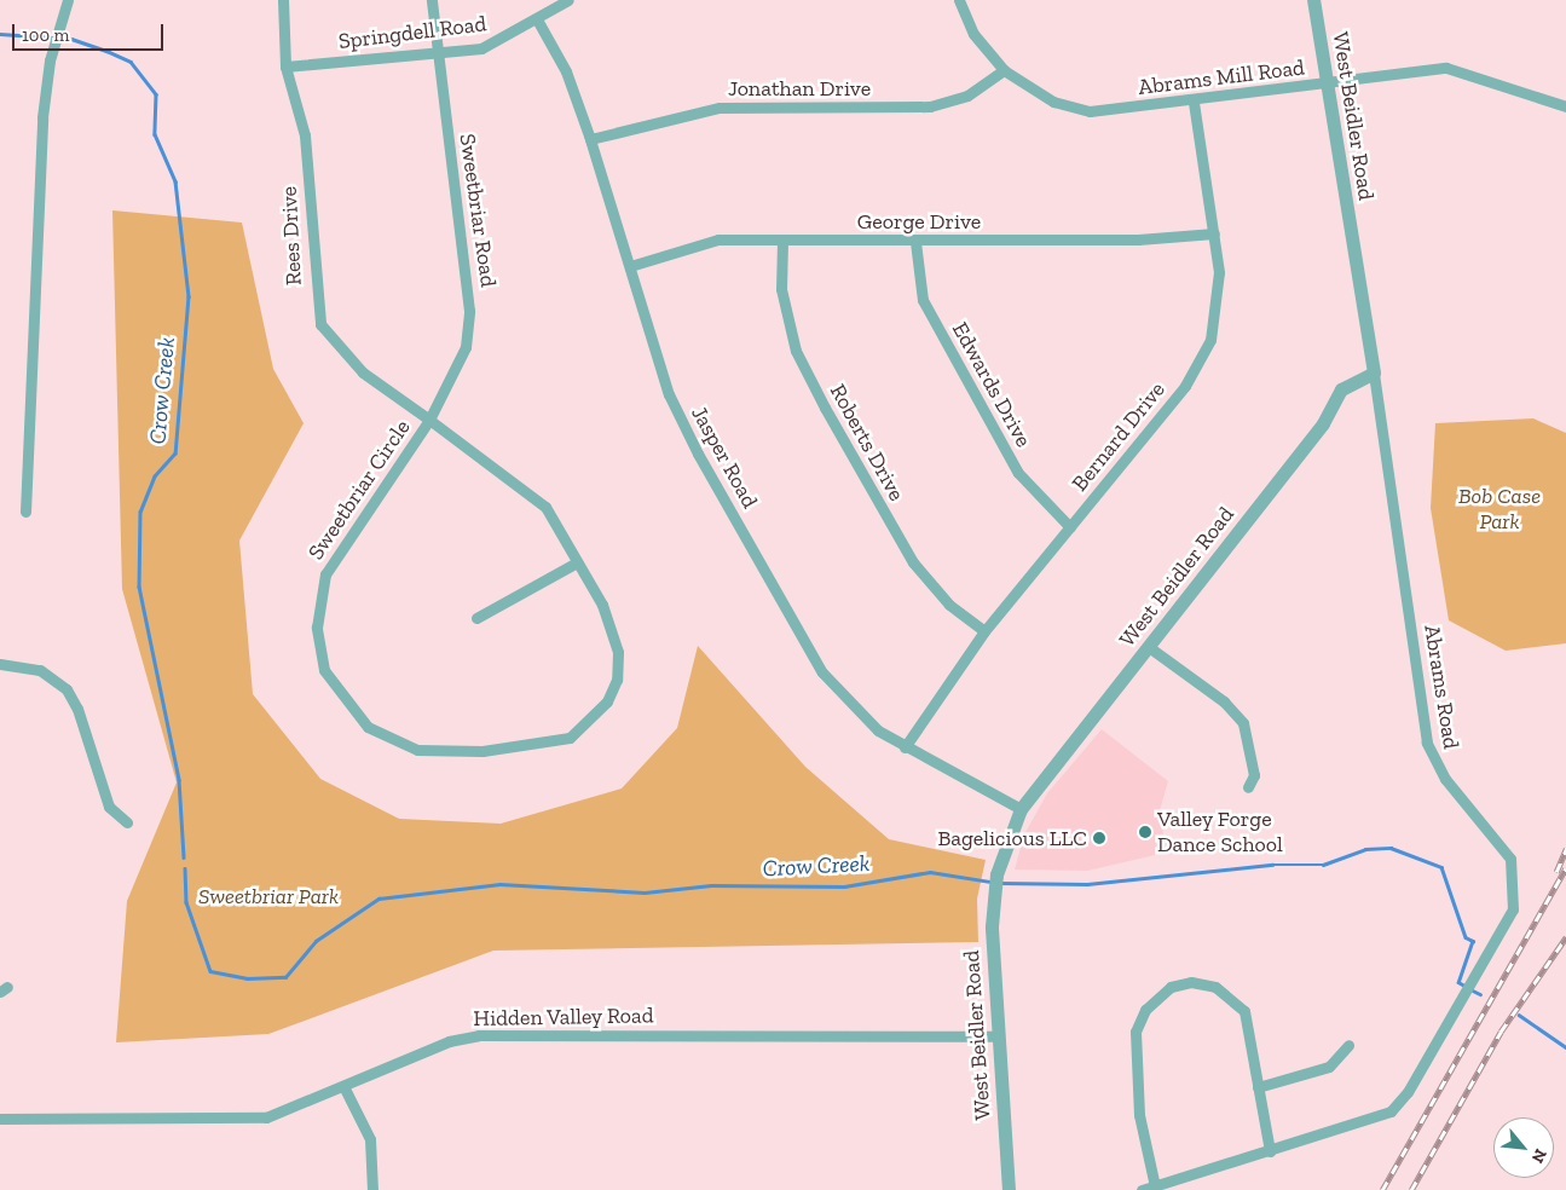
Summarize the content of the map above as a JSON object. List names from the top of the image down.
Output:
{
  "streets": {
    "street": [
      "Springdell Road",
      "Abrams Mill Road",
      "Jonathan Drive",
      "West Beidler Road",
      "Sweetbriar Road",
      "George Drive",
      "Rees Drive",
      "Edwards Drive",
      "Bernard Drive",
      "Roberts Drive",
      "Jasper Road",
      "Sweetbriar Circle",
      "Abrams Road",
      "Hidden Valley Road"
    ]
  },
  "crossings": [
    ["Springdell Road", "Sweetbriar Road"],
    ["Springdell Road", "Rees Drive"],
    ["Springdell Road", "Jasper Road"],
    ["Abrams Mill Road", "Jonathan Drive"],
    ["Abrams Mill Road", "West Beidler Road"],
    ["Abrams Mill Road", "Bernard Drive"],
    ["Jonathan Drive", "Jasper Road"],
    ["West Beidler Road", "Jasper Road"],
    ["West Beidler Road", "Abrams Road"],
    ["West Beidler Road", "Hidden Valley Road"],
    ["Sweetbriar Road", "Rees Drive"],
    ["Sweetbriar Road", "Sweetbriar Circle"],
    ["George Drive", "Edwards Drive"],
    ["George Drive", "Bernard Drive"],
    ["George Drive", "Roberts Drive"],
    ["George Drive", "Jasper Road"],
    ["Rees Drive", "Sweetbriar Circle"],
    ["Edwards Drive", "Bernard Drive"],
    ["Bernard Drive", "Roberts Drive"],
    ["Bernard Drive", "Jasper Road"]
  ],
  "water": ["Crow Creek"],
  "parks": ["Bob Case Park", "Sweetbriar Park"],
  "places": ["Valley Forge Dance School", "Bagelicious LLC"],
  "scale_bar": "100 m",
  "north": "bottom right"
}
